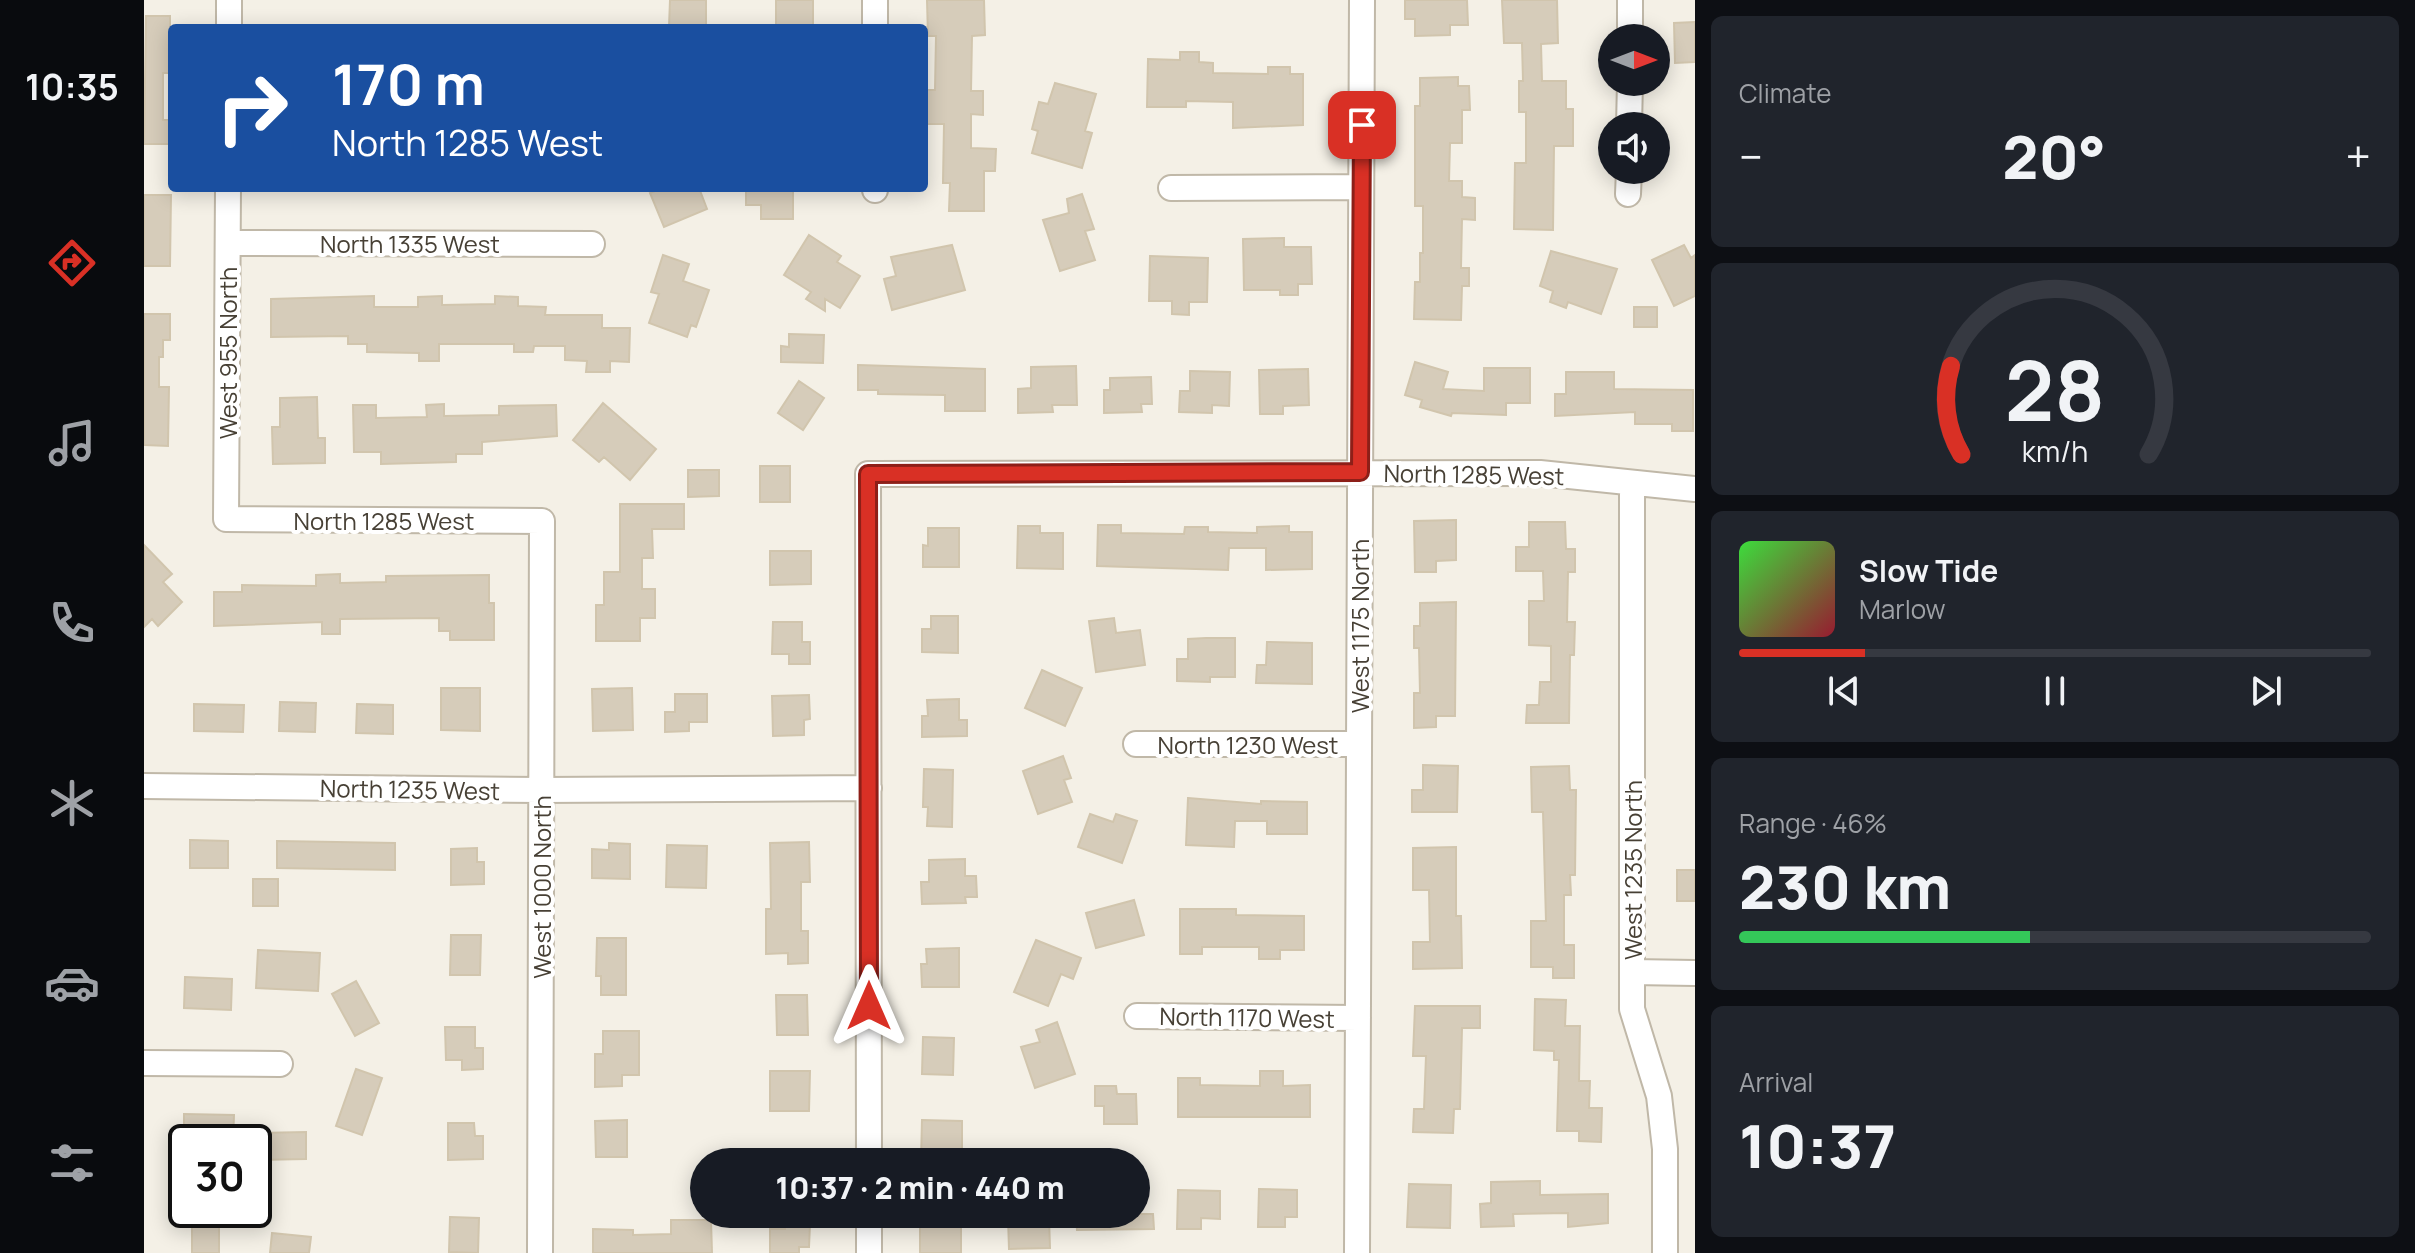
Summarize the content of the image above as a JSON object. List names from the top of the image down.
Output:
{
  "streets": {
    "street": [
      "North 1335 West",
      "West 955 North",
      "North 1285 West",
      "West 1175 North",
      "North 1230 West",
      "North 1235 West",
      "West 1235 North",
      "West 1000 North",
      "North 1170 West"
    ]
  },
  "crossings": [
    ["North 1335 West", "West 955 North"],
    ["West 955 North", "North 1285 West"],
    ["North 1285 West", "West 1175 North"],
    ["North 1285 West", "North 1235 West"],
    ["North 1285 West", "West 1235 North"],
    ["North 1285 West", "West 1000 North"],
    ["West 1175 North", "North 1230 West"],
    ["West 1175 North", "North 1170 West"],
    ["North 1235 West", "West 1000 North"]
  ],
  "north": "right",
  "page": {
    "tabs": "10:35",
    "tile": [
      "Climate",
      ["Range · 46%", "230 km"],
      ["Arrival", "10:37"]
    ],
    "turn": ["170 m", "North 1285 West"],
    "heat": ["−", "20°", "+"],
    "song": ["Slow Tide", "Marlow"],
    "limit": "30",
    "trip": "10:37 · 2 min · 440 m",
    "gauge": ["28", "km/h"]
  }
}
